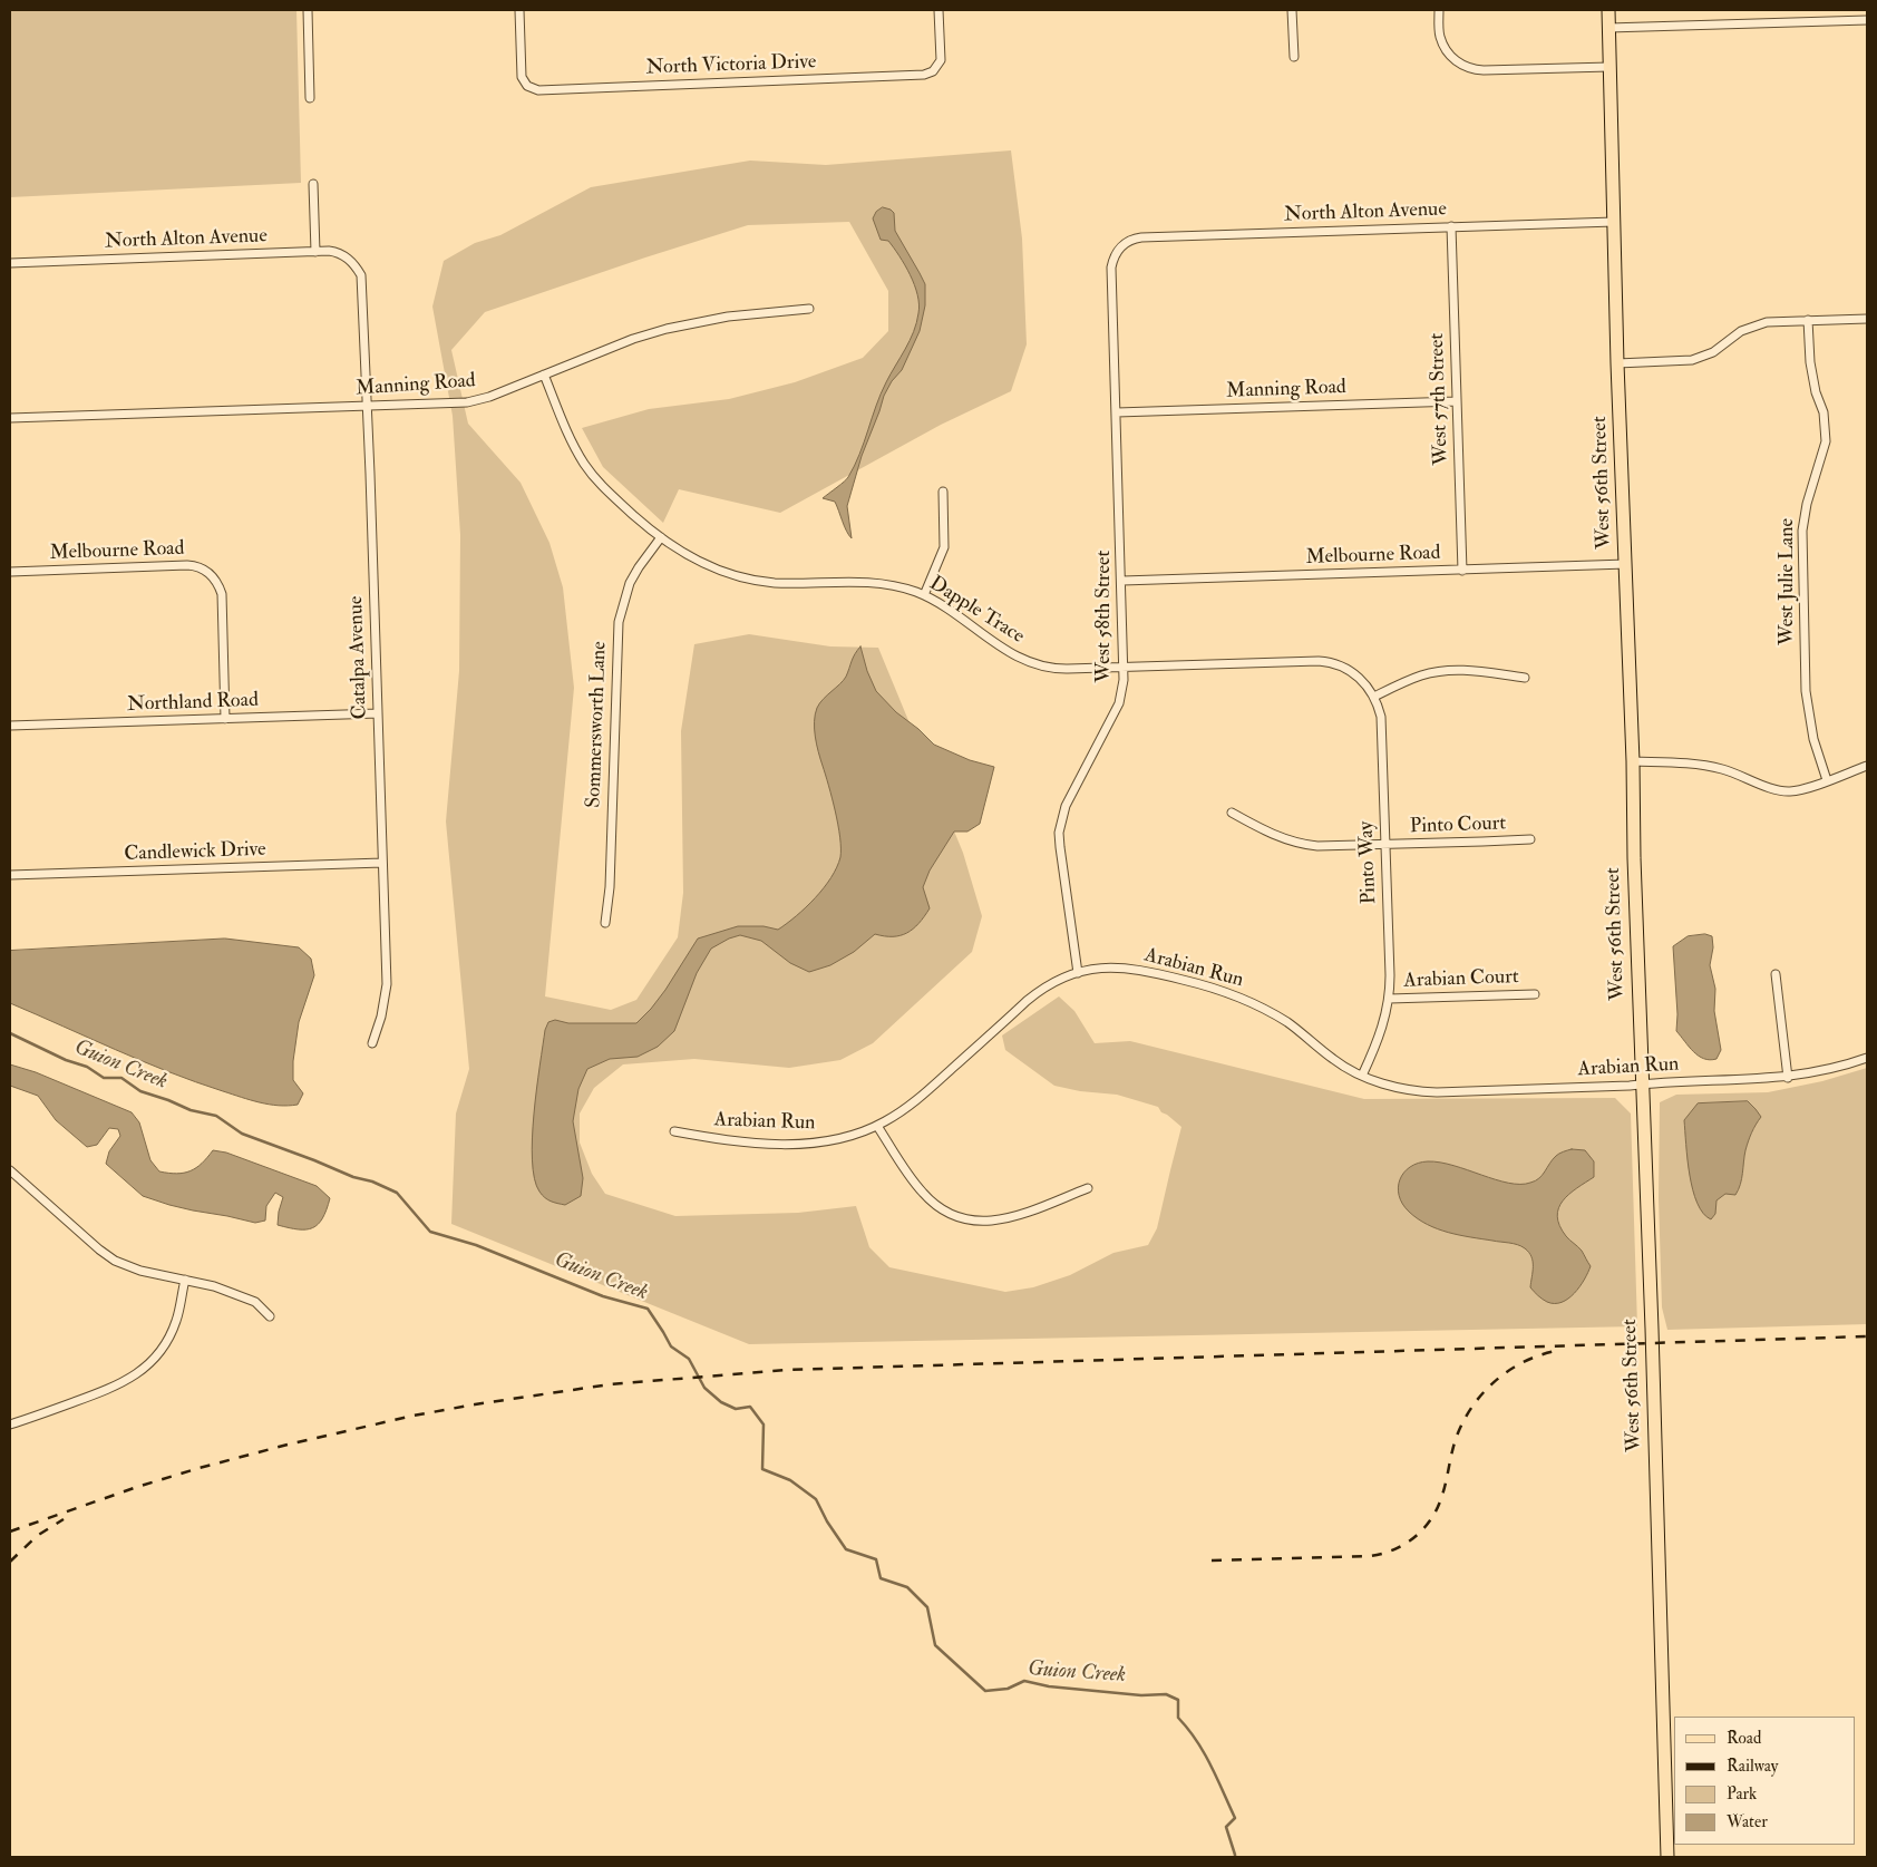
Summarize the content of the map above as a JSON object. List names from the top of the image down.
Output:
{
  "streets": {
    "main road": ["West 56th Street"],
    "street": [
      "North Victoria Drive",
      "North Alton Avenue",
      "Manning Road",
      "West 57th Street",
      "Melbourne Road",
      "West Julie Lane",
      "Dapple Trace",
      "West 58th Street",
      "Catalpa Avenue",
      "Northland Road",
      "Sommersworth Lane",
      "Pinto Court",
      "Candlewick Drive",
      "Pinto Way",
      "Arabian Run",
      "Arabian Court"
    ]
  },
  "crossings": [
    ["North Alton Avenue", "West 57th Street"],
    ["North Alton Avenue", "West 56th Street"],
    ["North Alton Avenue", "West 58th Street"],
    ["North Alton Avenue", "Catalpa Avenue"],
    ["Manning Road", "West 57th Street"],
    ["Manning Road", "Dapple Trace"],
    ["Manning Road", "West 58th Street"],
    ["Manning Road", "Catalpa Avenue"],
    ["West 57th Street", "Melbourne Road"],
    ["West 56th Street", "Melbourne Road"],
    ["West 56th Street", "Arabian Run"],
    ["Melbourne Road", "West 58th Street"],
    ["Melbourne Road", "Northland Road"],
    ["Dapple Trace", "West 58th Street"],
    ["Dapple Trace", "Sommersworth Lane"],
    ["Dapple Trace", "Pinto Way"],
    ["West 58th Street", "Arabian Run"],
    ["Catalpa Avenue", "Northland Road"],
    ["Catalpa Avenue", "Candlewick Drive"],
    ["Pinto Court", "Pinto Way"],
    ["Pinto Way", "Arabian Run"],
    ["Pinto Way", "Arabian Court"]
  ],
  "water": ["Guion Creek"],
  "legend": [
    "Road",
    "Railway",
    "Park",
    "Water"
  ]
}
